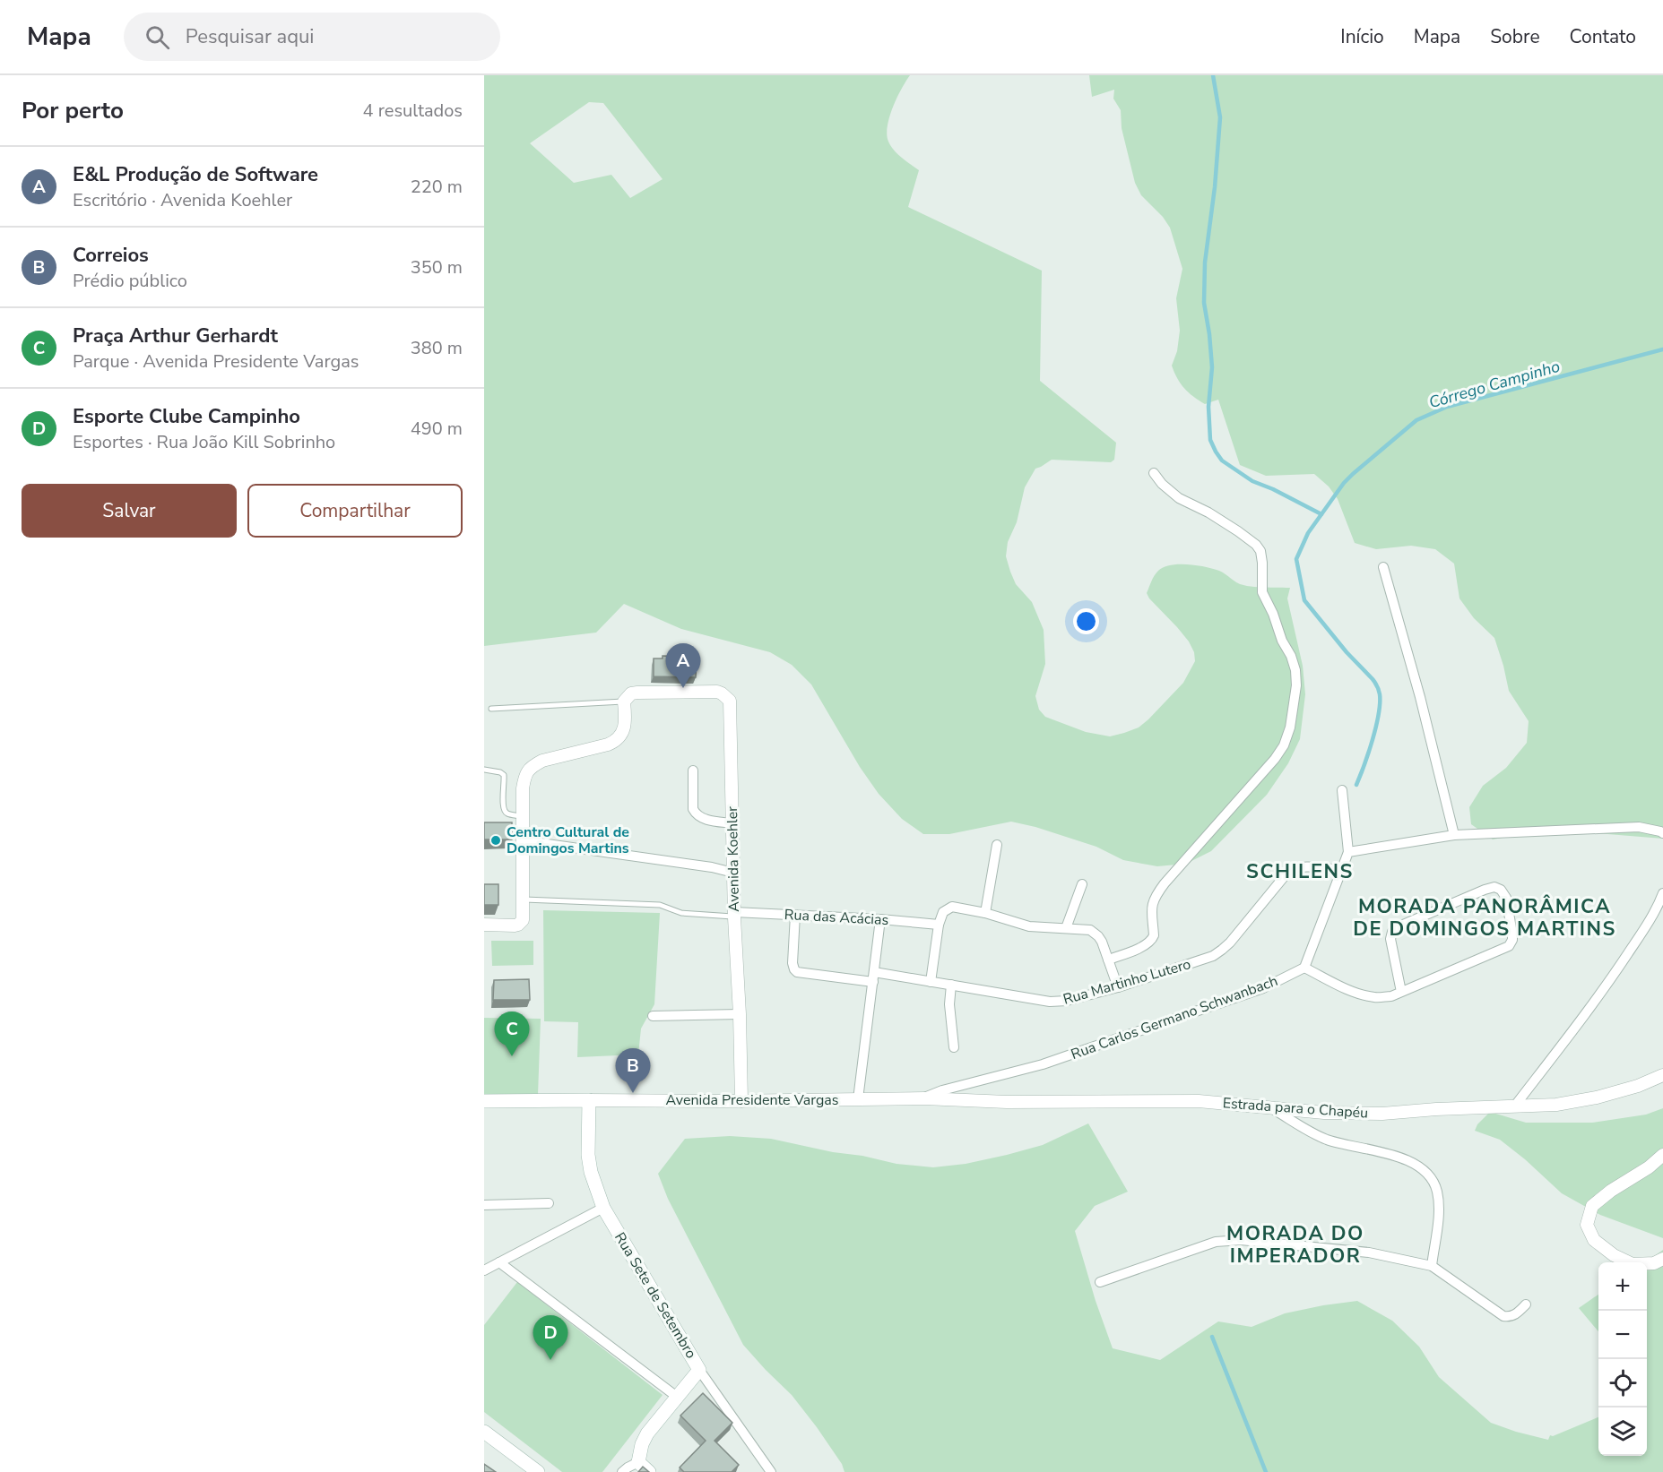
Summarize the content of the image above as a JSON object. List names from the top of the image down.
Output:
{
  "streets": {
    "main road": ["Avenida Presidente Vargas", "Rua Sete de Setembro"],
    "street": [
      "Avenida Koehler",
      "Rua das Acácias",
      "Rua Martinho Lutero",
      "Rua Carlos Germano Schwanbach",
      "Estrada para o Chapéu"
    ]
  },
  "crossings": [
    ["Avenida Koehler", "Rua das Acácias"],
    ["Avenida Koehler", "Avenida Presidente Vargas"],
    ["Rua das Acácias", "Rua Martinho Lutero"],
    ["Rua Carlos Germano Schwanbach", "Avenida Presidente Vargas"],
    ["Rua Carlos Germano Schwanbach", "Estrada para o Chapéu"],
    ["Avenida Presidente Vargas", "Estrada para o Chapéu"],
    ["Avenida Presidente Vargas", "Rua Sete de Setembro"]
  ],
  "districts": ["SCHILENS", "MORADA PANORÂMICA DE DOMINGOS MARTINS", "MORADA DO IMPERADOR"],
  "water": ["Córrego Campinho"],
  "places": ["Centro Cultural de Domingos Martins"],
  "page": {
    "header": "Mapa",
    "search": "Pesquisar aqui",
    "nav": [
      "Início",
      "Mapa",
      "Sobre",
      "Contato"
    ],
    "heading": ["Por perto", "4 resultados"],
    "list": [
      {
        "mark": "A",
        "name": "E&L Produção de Software",
        "note": "Escritório · Avenida Koehler",
        "value": "220 m"
      },
      {
        "mark": "B",
        "name": "Correios",
        "note": "Prédio público",
        "value": "350 m"
      },
      {
        "mark": "C",
        "name": "Praça Arthur Gerhardt",
        "note": "Parque · Avenida Presidente Vargas",
        "value": "380 m"
      },
      {
        "mark": "D",
        "name": "Esporte Clube Campinho",
        "note": "Esportes · Rua João Kill Sobrinho",
        "value": "490 m"
      }
    ],
    "buttons": ["Salvar", "Compartilhar"],
    "pins": [
      "A",
      "C",
      "B",
      "D"
    ],
    "map_buttons": ["+", "−"]
  }
}
